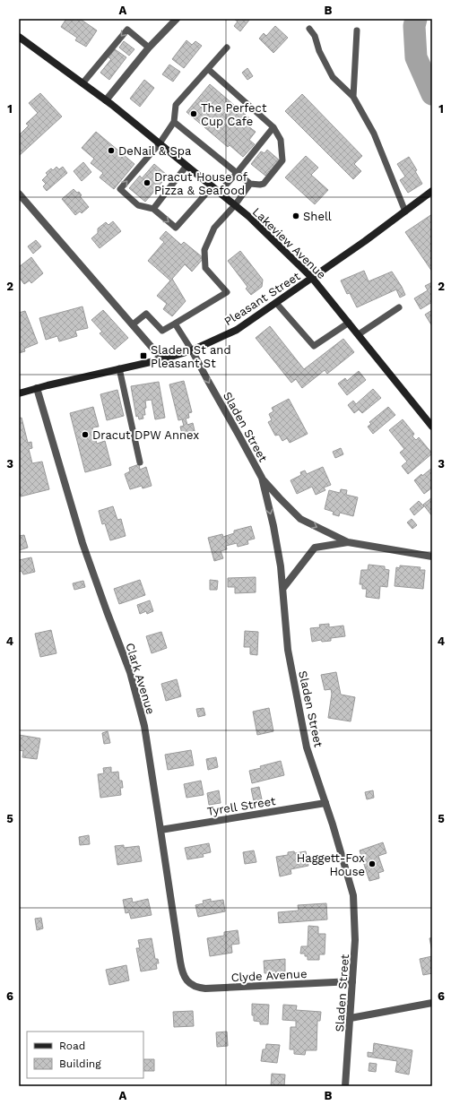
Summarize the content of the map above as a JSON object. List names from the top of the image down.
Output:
{
  "streets": {
    "main road": ["Lakeview Avenue", "Pleasant Street"],
    "street": [
      "Sladen Street",
      "Clark Avenue",
      "Tyrell Street",
      "Clyde Avenue"
    ]
  },
  "crossings": [
    ["Lakeview Avenue", "Pleasant Street"],
    ["Pleasant Street", "Sladen Street"],
    ["Pleasant Street", "Clark Avenue"],
    ["Sladen Street", "Tyrell Street"],
    ["Sladen Street", "Clyde Avenue"],
    ["Clark Avenue", "Tyrell Street"],
    ["Clark Avenue", "Clyde Avenue"]
  ],
  "places": {
    "other": [
      "The Perfect Cup Cafe",
      "DeNail & Spa",
      "Dracut House of Pizza & Seafood",
      "Shell",
      "Dracut DPW Annex",
      "Haggett-Fox House"
    ],
    "transit": ["Sladen St and Pleasant St"]
  },
  "legend": ["Road", "Building"],
  "grid": {
    "columns": ["A", "B"],
    "rows": [
      "1",
      "2",
      "3",
      "4",
      "5",
      "6"
    ]
  }
}
